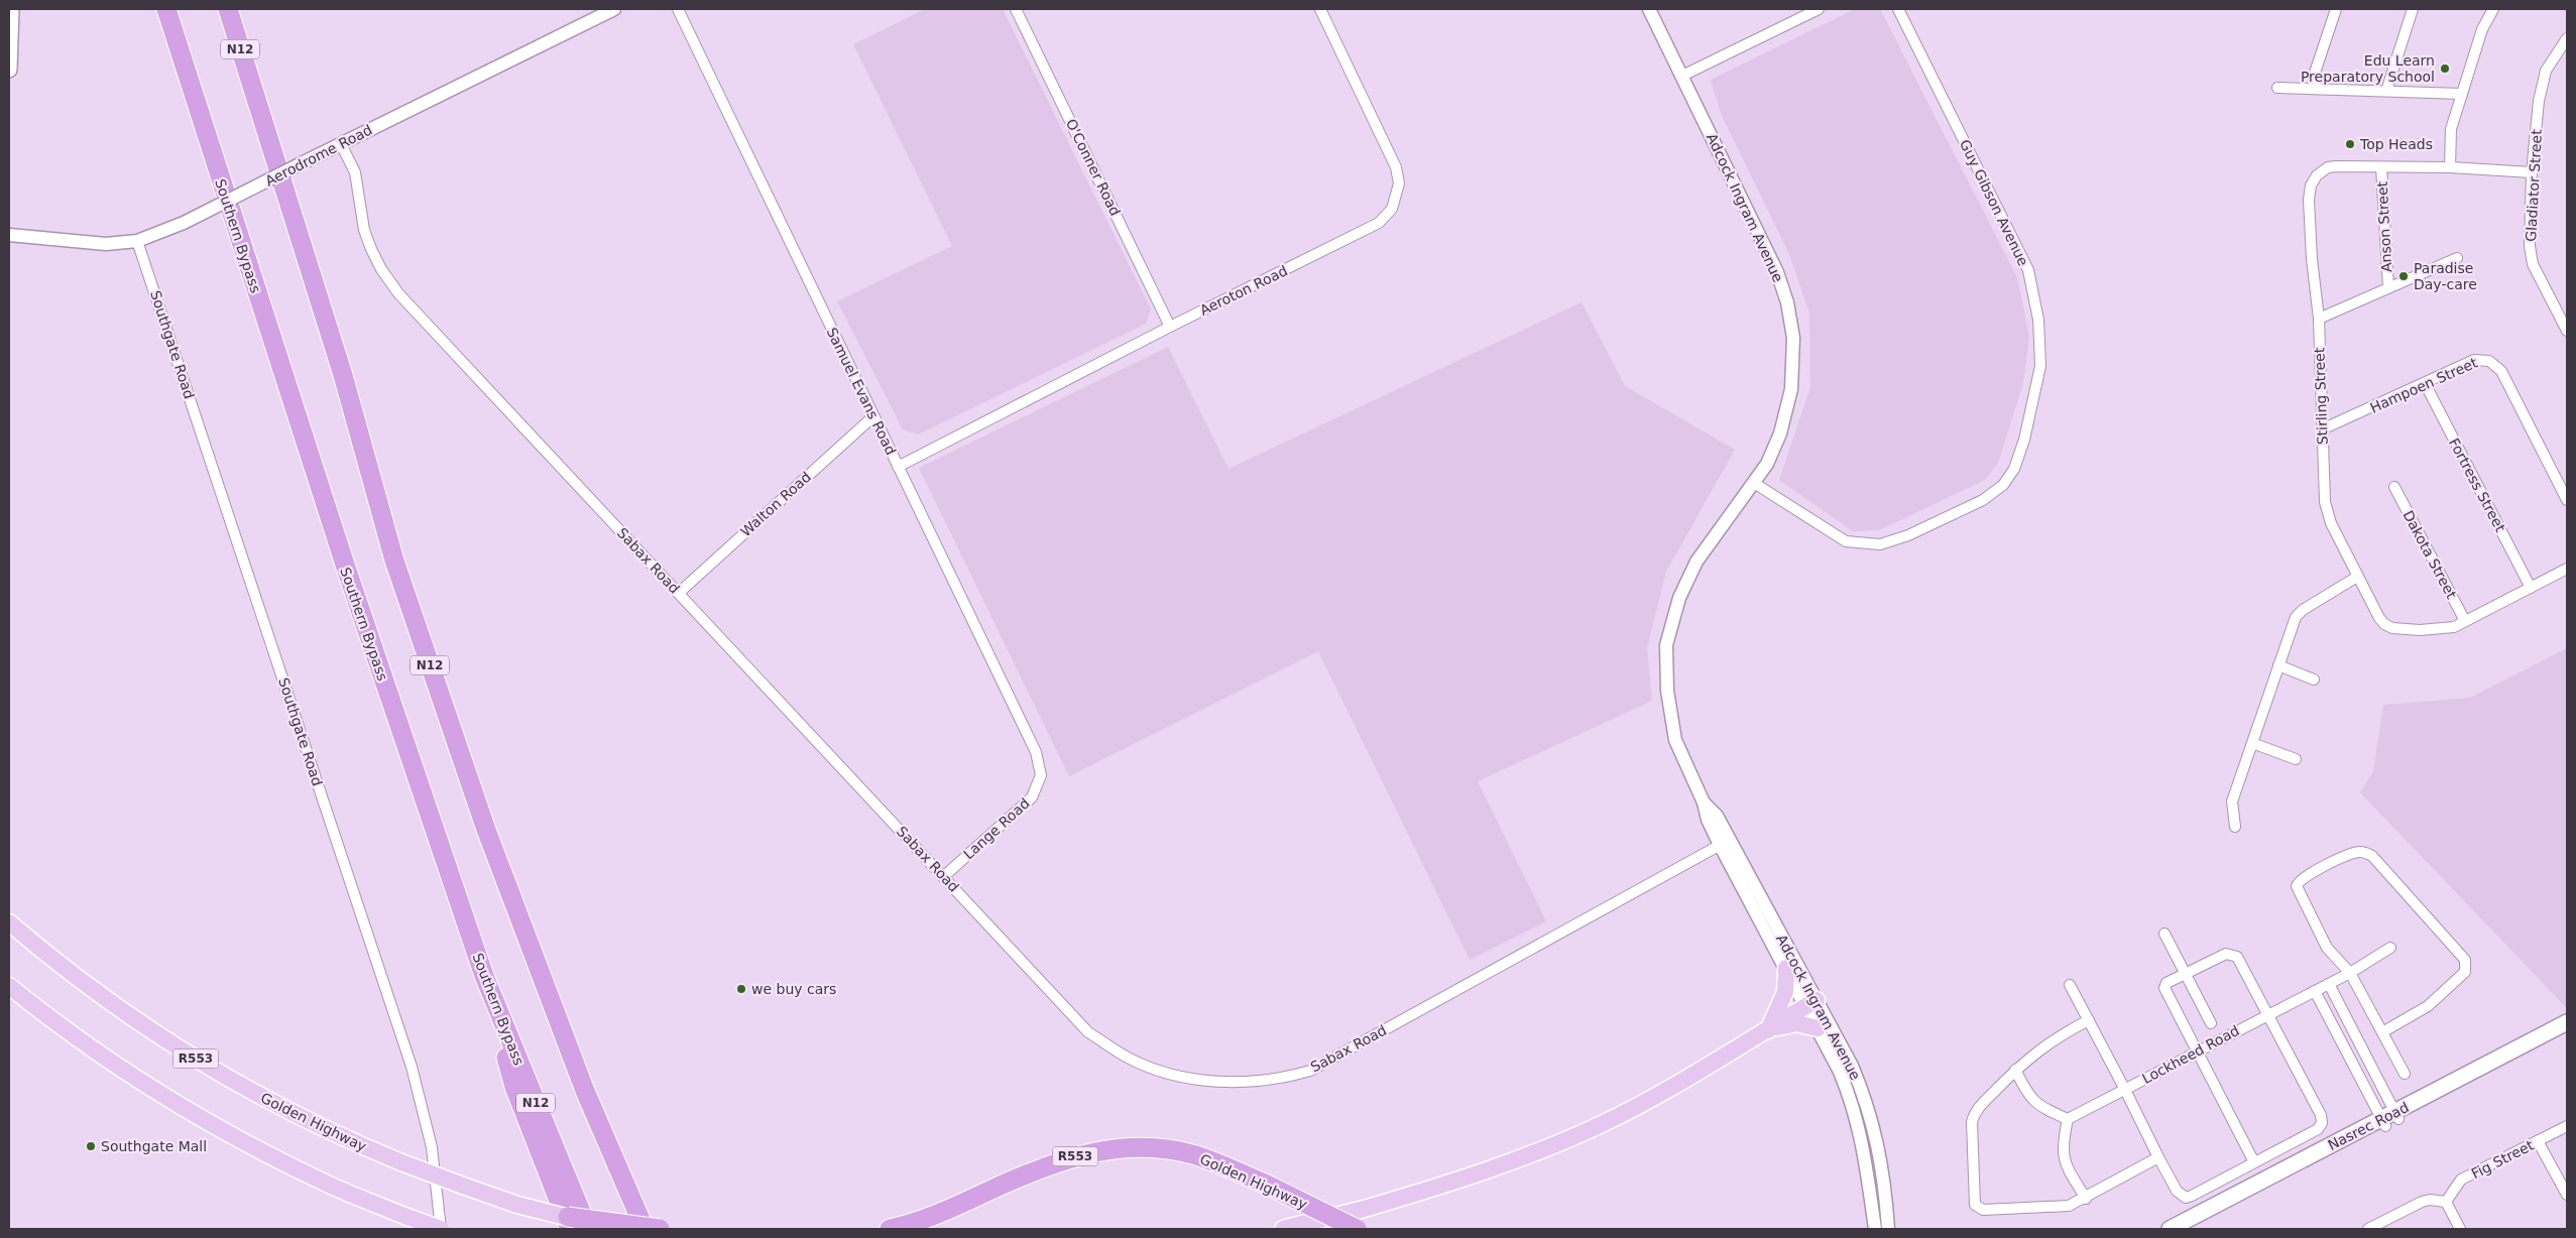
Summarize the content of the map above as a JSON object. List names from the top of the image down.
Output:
{
  "streets": {
    "highway": [
      "N12",
      "Southern Bypass",
      "R553",
      "Golden Highway"
    ],
    "main road": ["Nasrec Road"],
    "street": [
      "Aerodrome Road",
      "O'Conner Road",
      "Gladiator Street",
      "Guy Gibson Avenue",
      "Adcock Ingram Avenue",
      "Anson Street",
      "Aeroton Road",
      "Southgate Road",
      "Hampoen Street",
      "Samuel Evans Road",
      "Stirling Street",
      "Fortress Street",
      "Walton Road",
      "Dakota Street",
      "Sabax Road",
      "Lange Road",
      "Lockheed Road",
      "Fig Street"
    ]
  },
  "crossings": [
    ["Aerodrome Road", "Southgate Road"],
    ["Aerodrome Road", "Sabax Road"],
    ["O'Conner Road", "Aeroton Road"],
    ["Gladiator Street", "Stirling Street"],
    ["Guy Gibson Avenue", "Adcock Ingram Avenue"],
    ["Adcock Ingram Avenue", "Sabax Road"],
    ["Anson Street", "Stirling Street"],
    ["Aeroton Road", "Samuel Evans Road"],
    ["Hampoen Street", "Stirling Street"],
    ["Hampoen Street", "Fortress Street"],
    ["Samuel Evans Road", "Walton Road"],
    ["Samuel Evans Road", "Lange Road"],
    ["Stirling Street", "Fortress Street"],
    ["Stirling Street", "Dakota Street"],
    ["Walton Road", "Sabax Road"],
    ["Sabax Road", "Lange Road"]
  ],
  "places": [
    "Edu Learn Preparatory School",
    "Top Heads",
    "Paradise Day-care",
    "we buy cars",
    "Southgate Mall"
  ]
}
